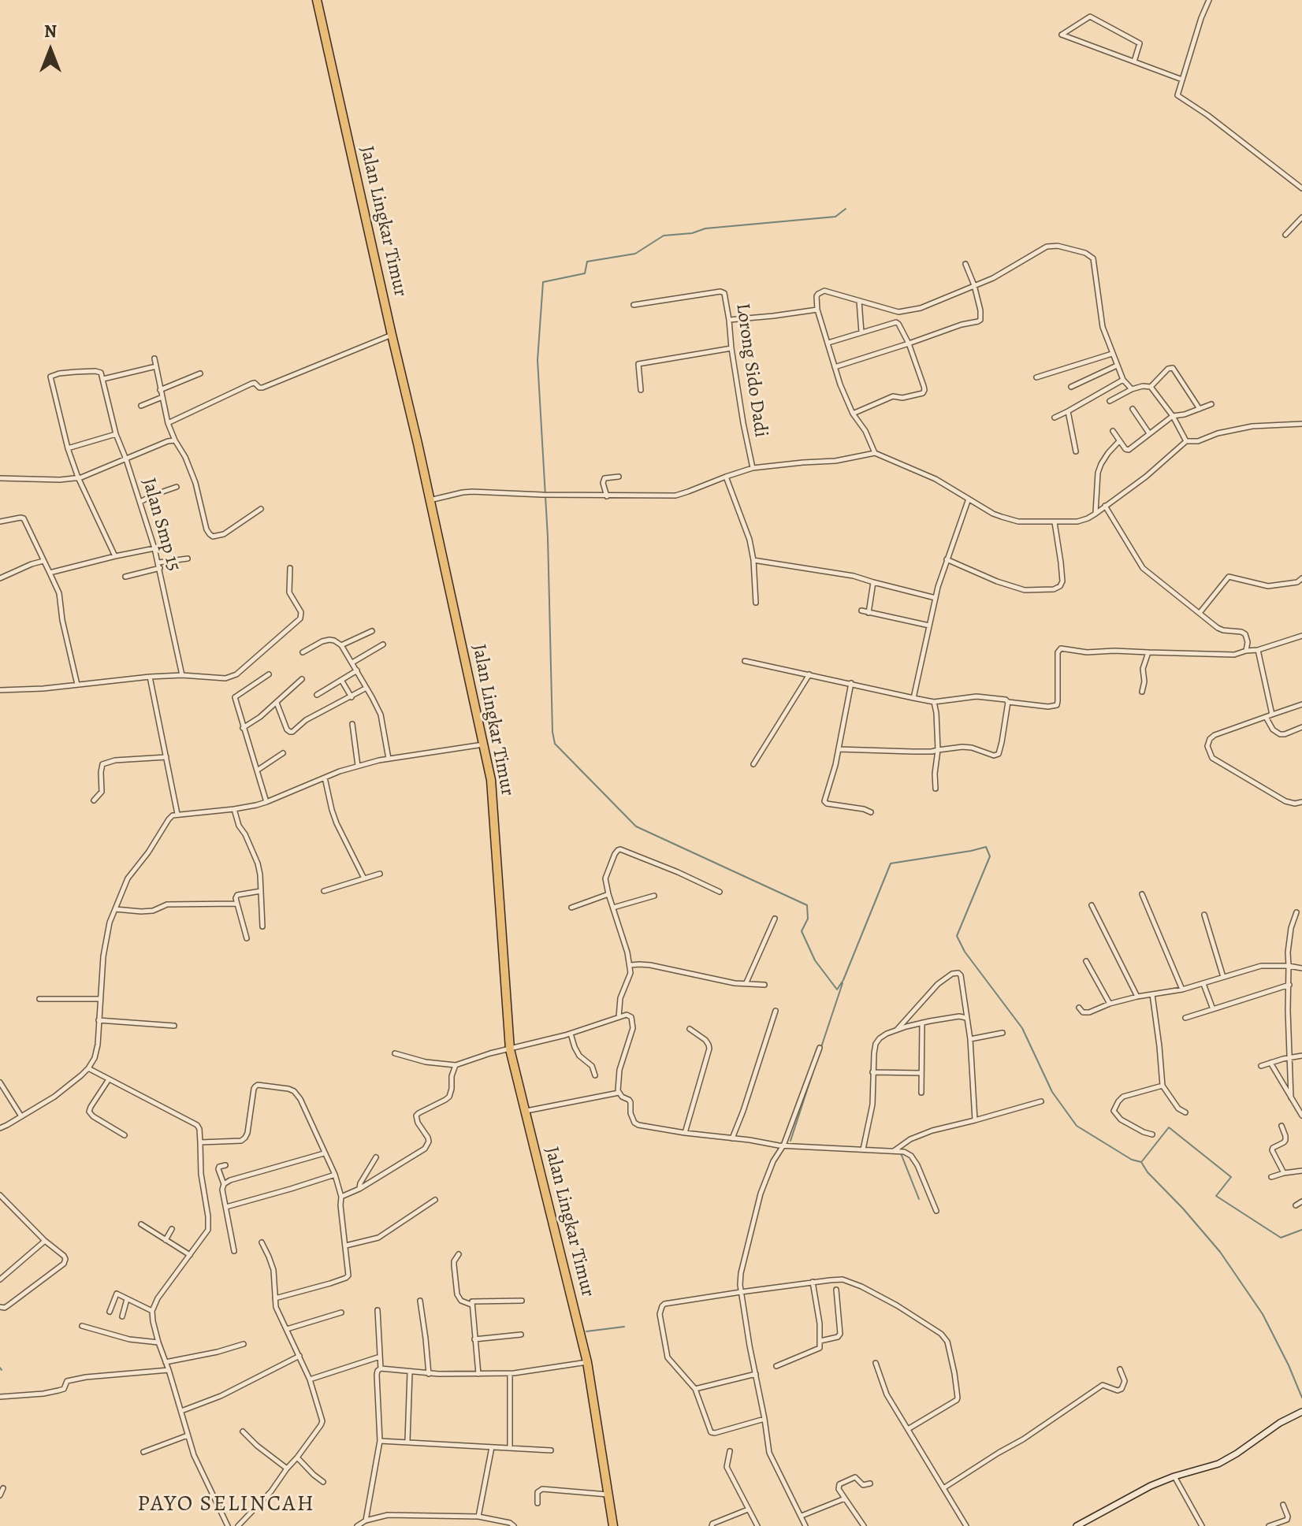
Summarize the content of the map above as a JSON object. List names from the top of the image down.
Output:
{
  "streets": {
    "highway": ["Jalan Lingkar Timur"],
    "street": ["Lorong Sido Dadi", "Jalan Smp 15"]
  },
  "districts": ["PAYO SELINCAH"],
  "north": "top"
}
